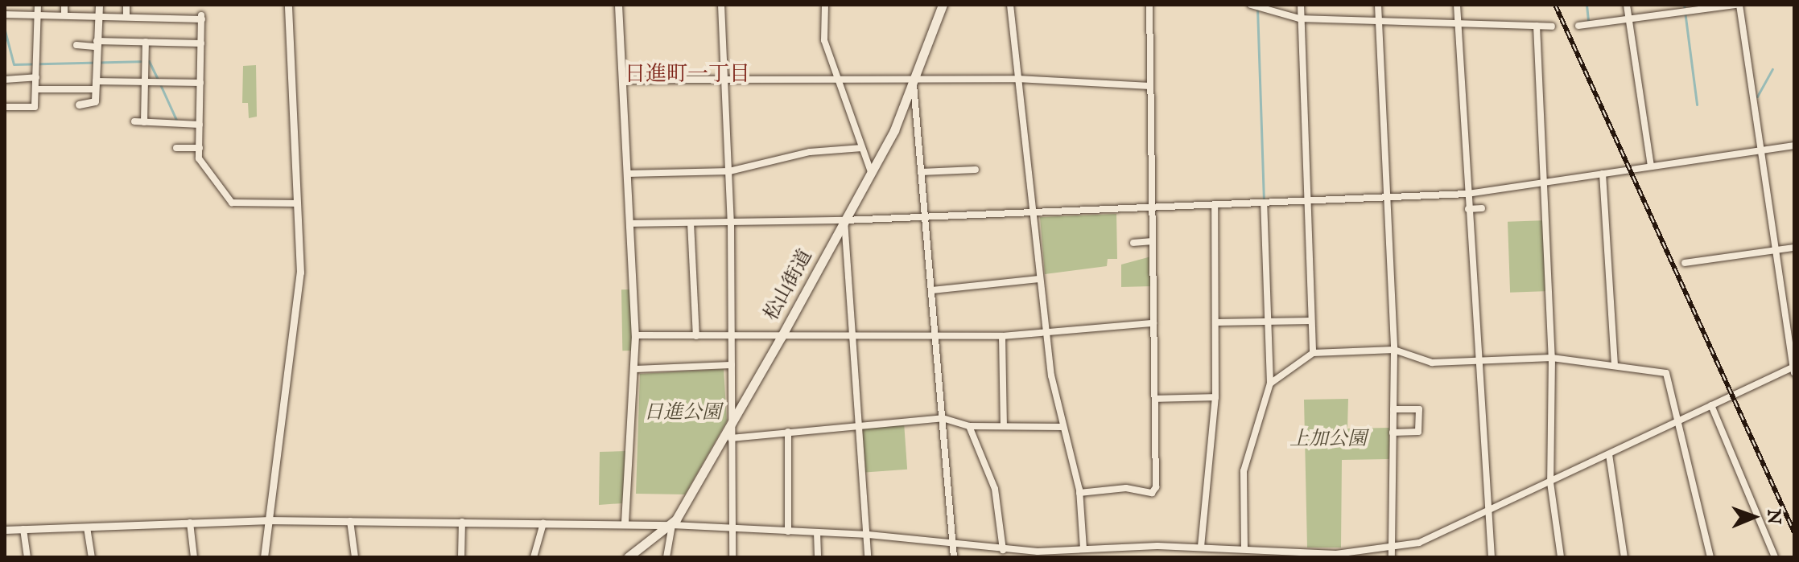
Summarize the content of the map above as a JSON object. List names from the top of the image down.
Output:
{
  "streets": {
    "main road": ["松山街道"]
  },
  "districts": ["日進町一丁目"],
  "parks": ["日進公園", "上加公園"],
  "north": "right"
}
